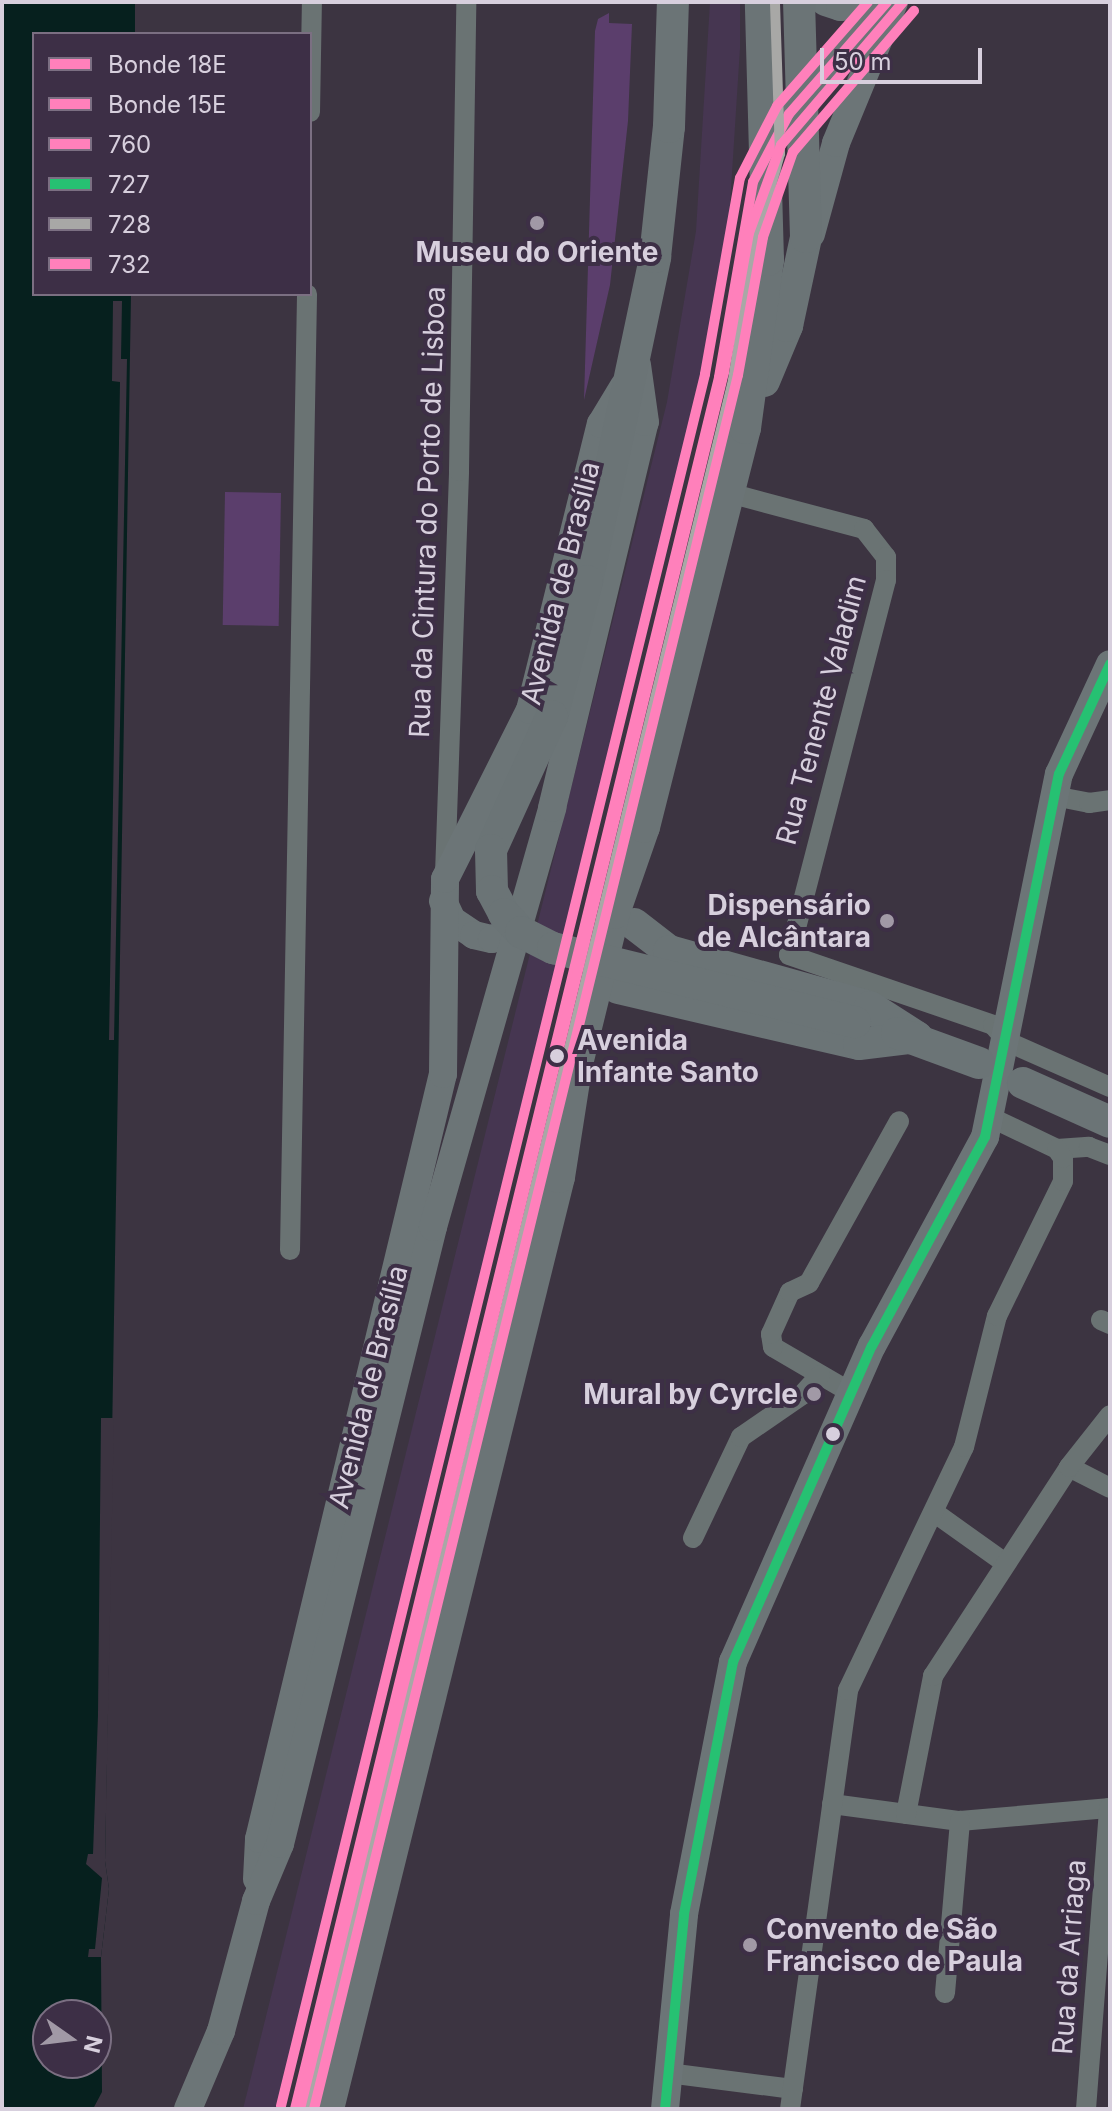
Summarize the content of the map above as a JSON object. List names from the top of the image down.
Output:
{
  "streets": {
    "main road": ["Avenida de Brasília"],
    "street": ["Rua da Cintura do Porto de Lisboa", "Rua Tenente Valadim", "Rua da Arriaga"]
  },
  "crossings": [
    ["Rua da Cintura do Porto de Lisboa", "Avenida de Brasília"]
  ],
  "places": [
    "Museu do Oriente",
    "Dispensário de Alcântara",
    "Avenida Infante Santo",
    "Mural by Cyrcle",
    "Convento de São Francisco de Paula"
  ],
  "lines": [
    "tram line 18E",
    "transit line 760",
    "transit line 728",
    "transit line 732",
    "tram line 15E",
    "transit line 727"
  ],
  "legend": [
    "Bonde 18E",
    "Bonde 15E",
    "760",
    "727",
    "728",
    "732"
  ],
  "scale_bar": "50 m",
  "north": "right"
}
